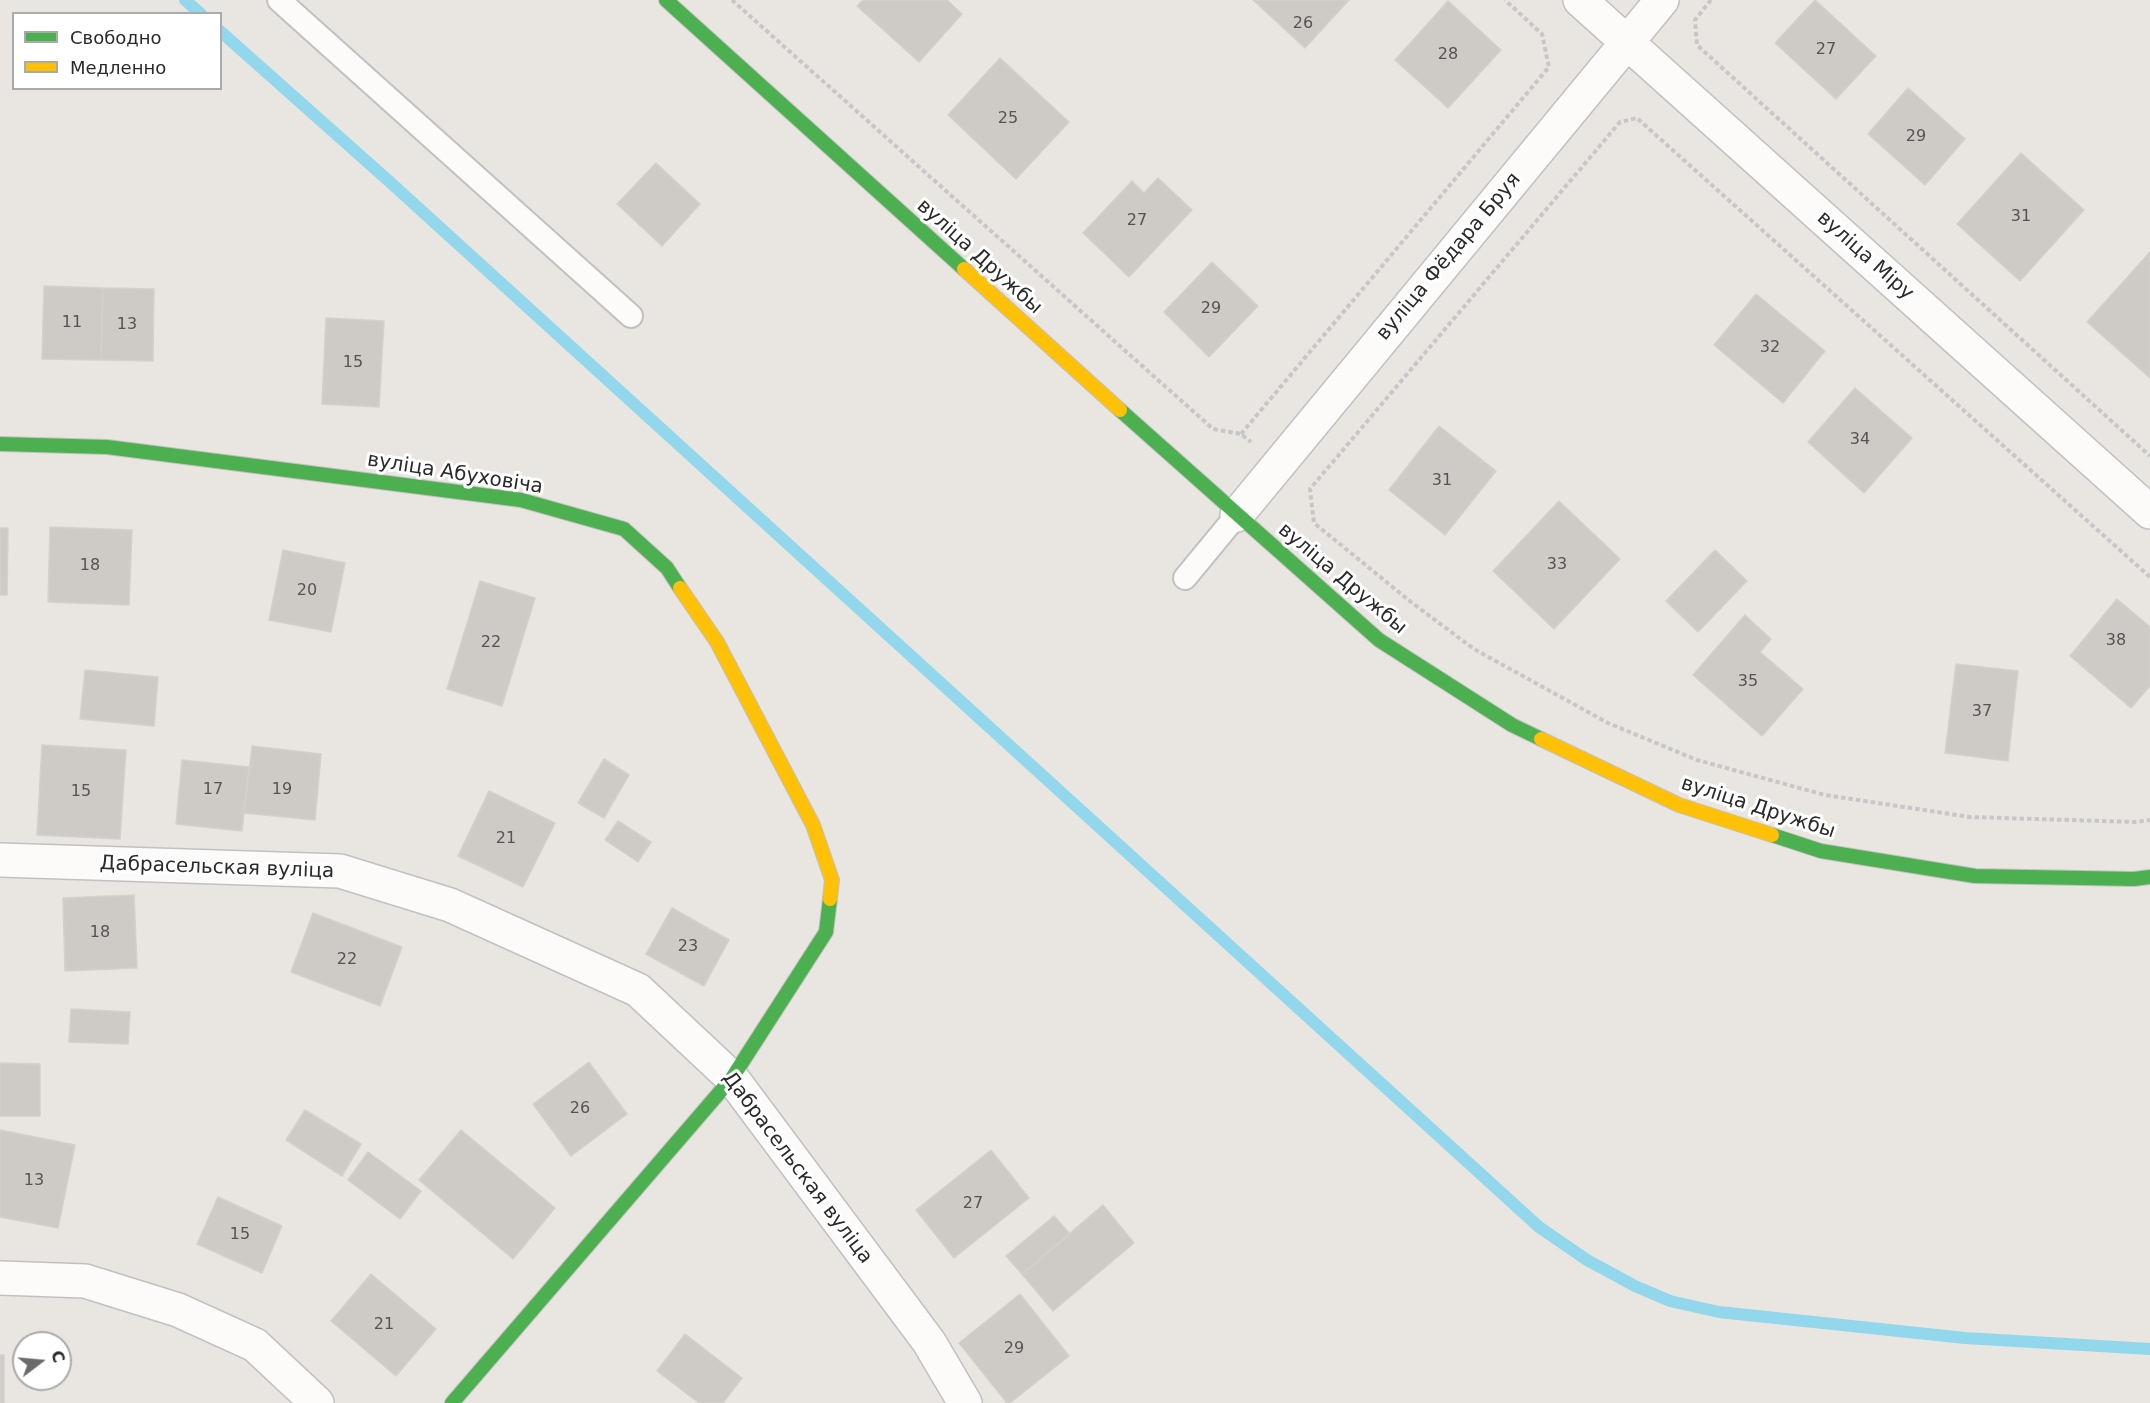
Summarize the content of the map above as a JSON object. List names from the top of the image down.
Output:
{
  "streets": {
    "street": [
      "вуліца Міру",
      "вуліца Дружбы",
      "вуліца Фёдара Бруя",
      "вуліца Абуховіча",
      "Дабрасельская вуліца"
    ]
  },
  "crossings": [
    ["вуліца Міру", "вуліца Фёдара Бруя"],
    ["вуліца Дружбы", "вуліца Фёдара Бруя"],
    ["вуліца Абуховіча", "Дабрасельская вуліца"]
  ],
  "house_numbers": [
    "26",
    "27",
    "28",
    "25",
    "29",
    "31",
    "27",
    "29",
    "11",
    "13",
    "32",
    "15",
    "34",
    "31",
    "33",
    "18",
    "20",
    "38",
    "22",
    "35",
    "37",
    "17",
    "19",
    "15",
    "21",
    "18",
    "23",
    "22",
    "26",
    "13",
    "27",
    "15",
    "21",
    "29"
  ],
  "legend": ["Свободно", "Медленно"],
  "north": "right"
}
